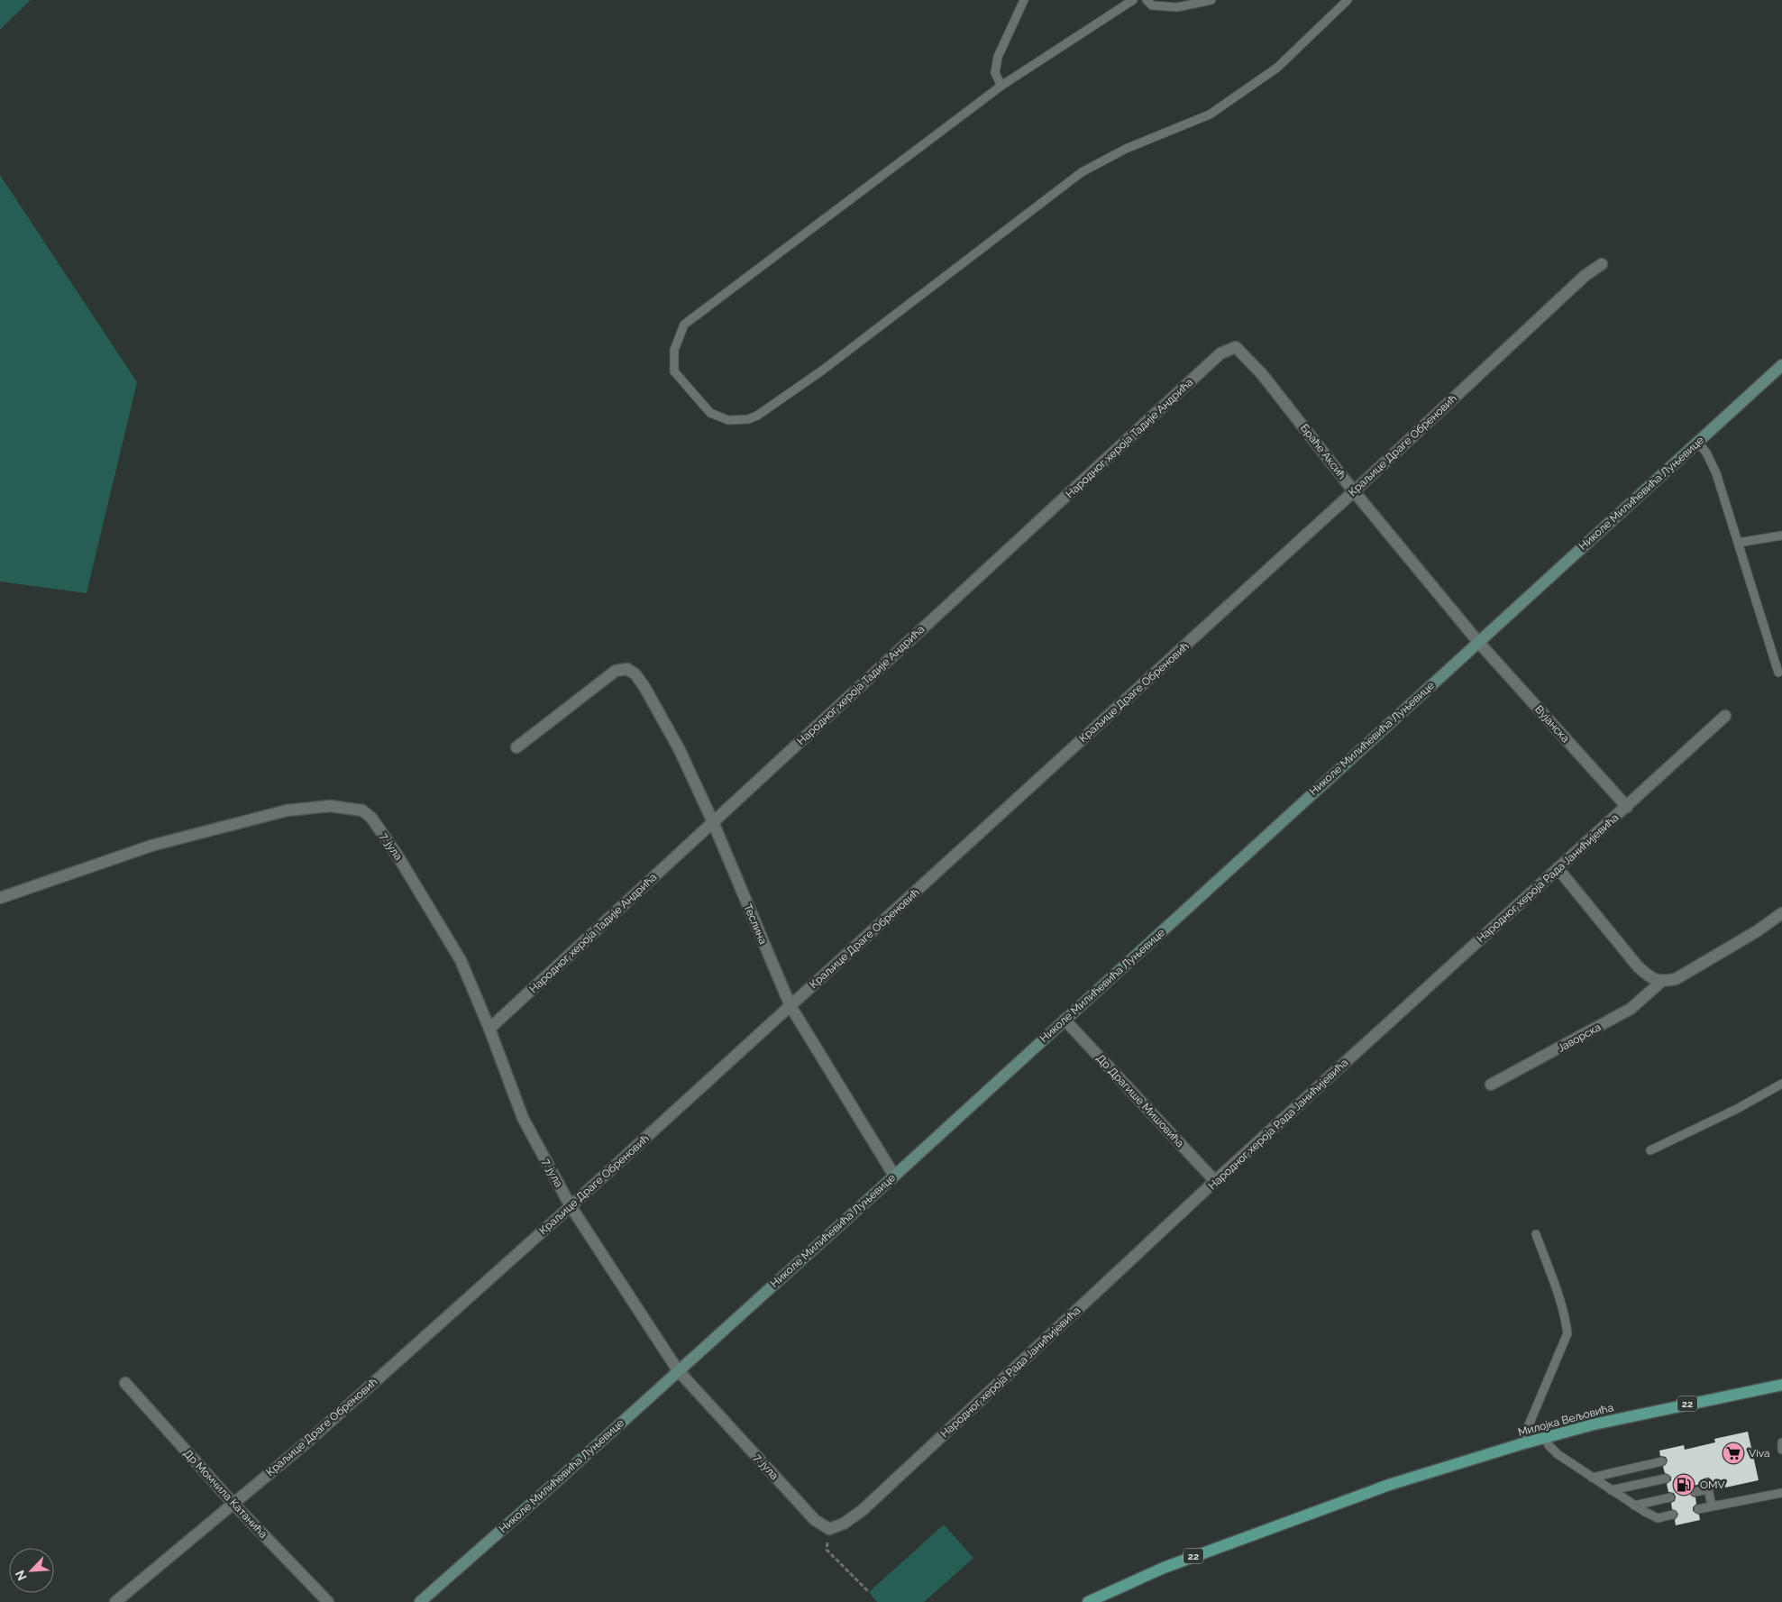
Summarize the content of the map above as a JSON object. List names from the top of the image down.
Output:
{
  "streets": {
    "main road": ["22", "Милојка Вељовића"],
    "street": [
      "Народног хероја Тадије Андрића",
      "Краљице Драге Обреновић",
      "Браће Аксић",
      "Николе Милићевића Луњевице",
      "Вујанска",
      "7. јула",
      "Народног хероја Рада Јанићијевића",
      "Теслина",
      "Јаворска",
      "Др Драгише Мишовића",
      "Др Момчила Катанића"
    ]
  },
  "crossings": [
    ["Народног хероја Тадије Андрића", "Браће Аксић"],
    ["Народног хероја Тадије Андрића", "7. јула"],
    ["Народног хероја Тадије Андрића", "Теслина"],
    ["Краљице Драге Обреновић", "Браће Аксић"],
    ["Краљице Драге Обреновић", "7. јула"],
    ["Краљице Драге Обреновић", "Теслина"],
    ["Краљице Драге Обреновић", "Др Момчила Катанића"],
    ["Браће Аксић", "Николе Милићевића Луњевице"],
    ["Браће Аксић", "Вујанска"],
    ["Николе Милићевића Луњевице", "Вујанска"],
    ["Николе Милићевића Луњевице", "7. јула"],
    ["Николе Милићевића Луњевице", "Теслина"],
    ["Николе Милићевића Луњевице", "Др Драгише Мишовића"],
    ["Вујанска", "Народног хероја Рада Јанићијевића"],
    ["7. јула", "Народног хероја Рада Јанићијевића"],
    ["Народног хероја Рада Јанићијевића", "Др Драгише Мишовића"]
  ],
  "places": {
    "supermarket": ["Viva"],
    "fuel station": ["OMV"]
  },
  "north": "bottom left"
}
